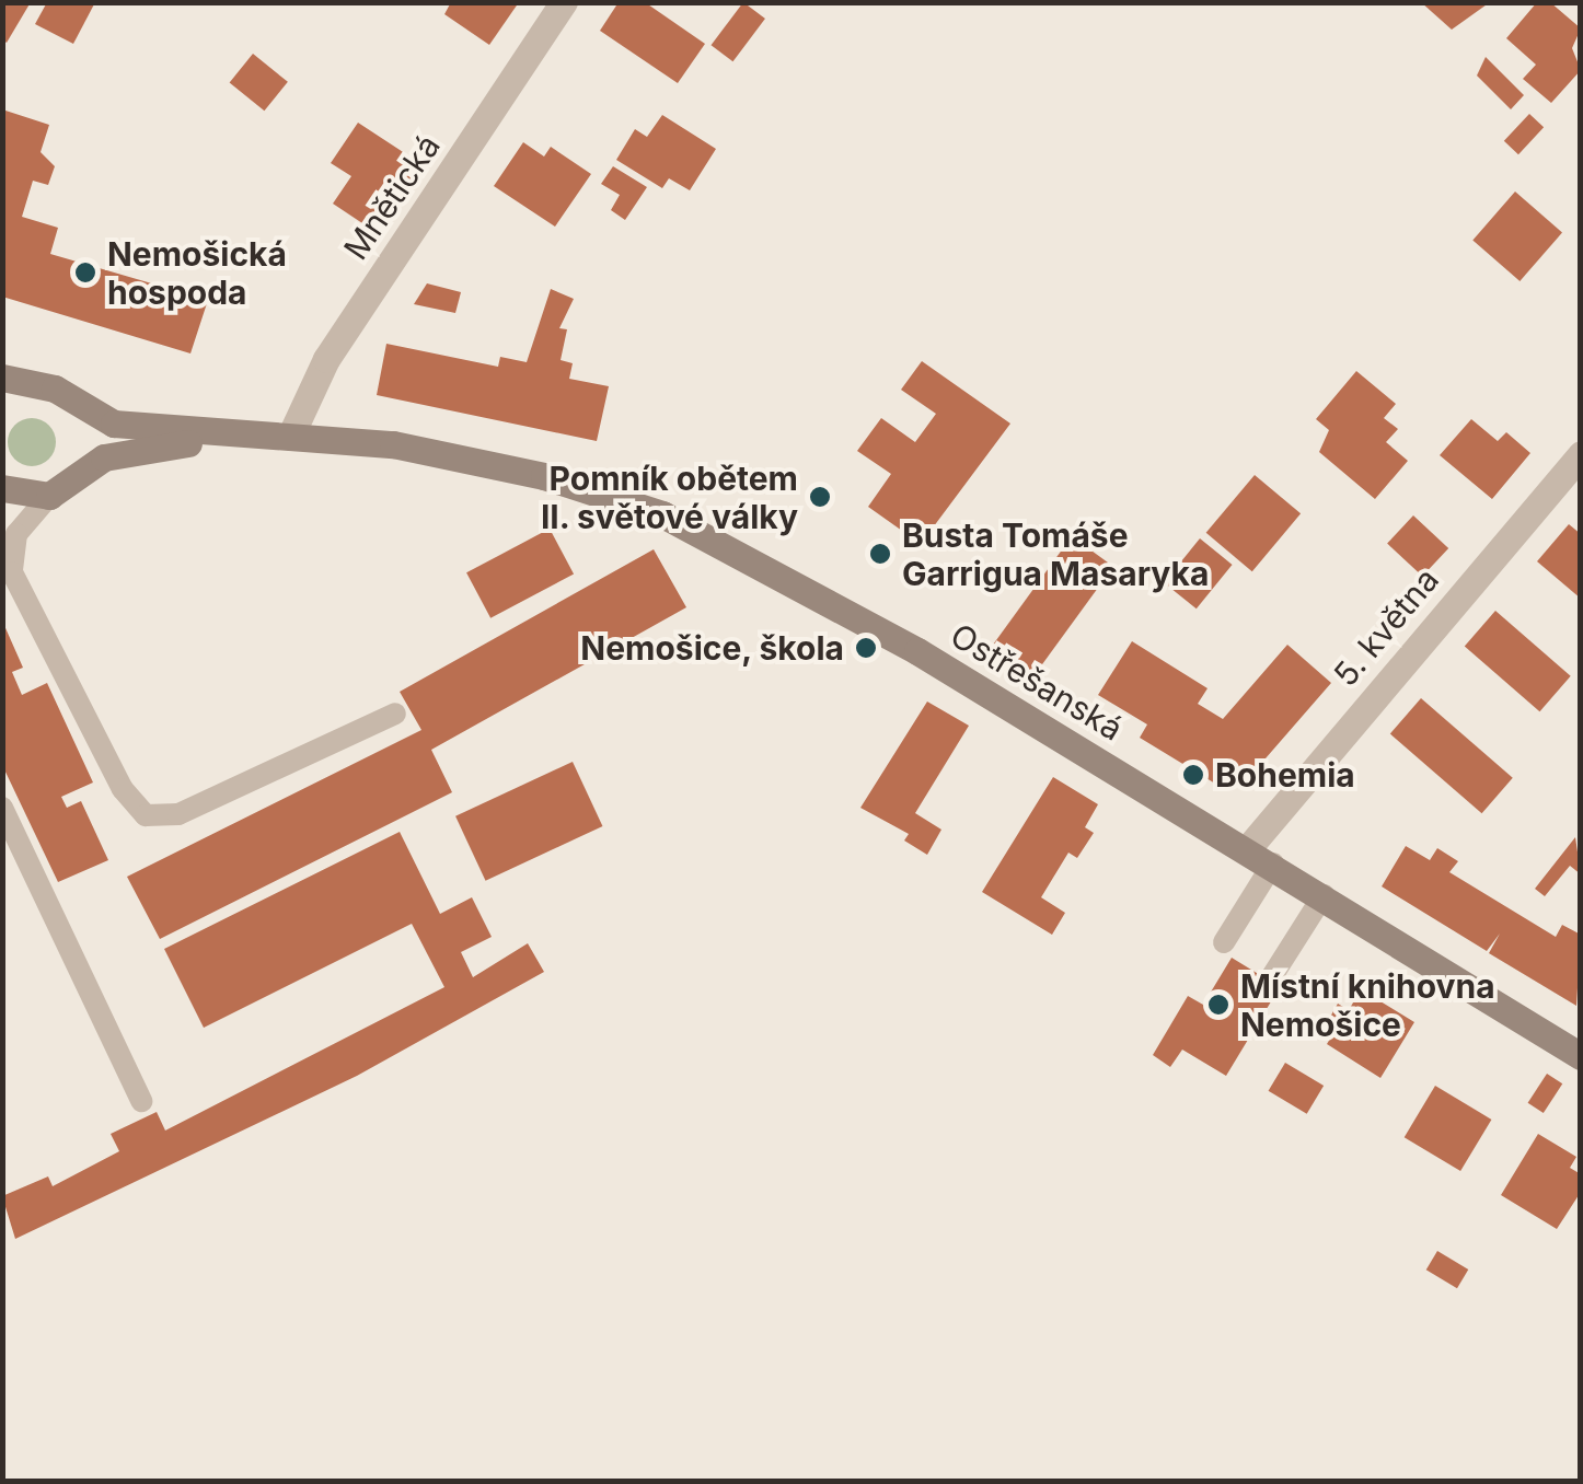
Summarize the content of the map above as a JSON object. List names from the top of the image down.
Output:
{
  "streets": {
    "street": ["Mnětická", "5. května", "Ostřešanská"]
  },
  "crossings": [
    ["Mnětická", "Ostřešanská"],
    ["5. května", "Ostřešanská"]
  ],
  "places": [
    "Nemošická hospoda",
    "Pomník obětem II. světové války",
    "Busta Tomáše Garrigua Masaryka",
    "Nemošice, škola",
    "Bohemia",
    "Místní knihovna Nemošice"
  ]
}
